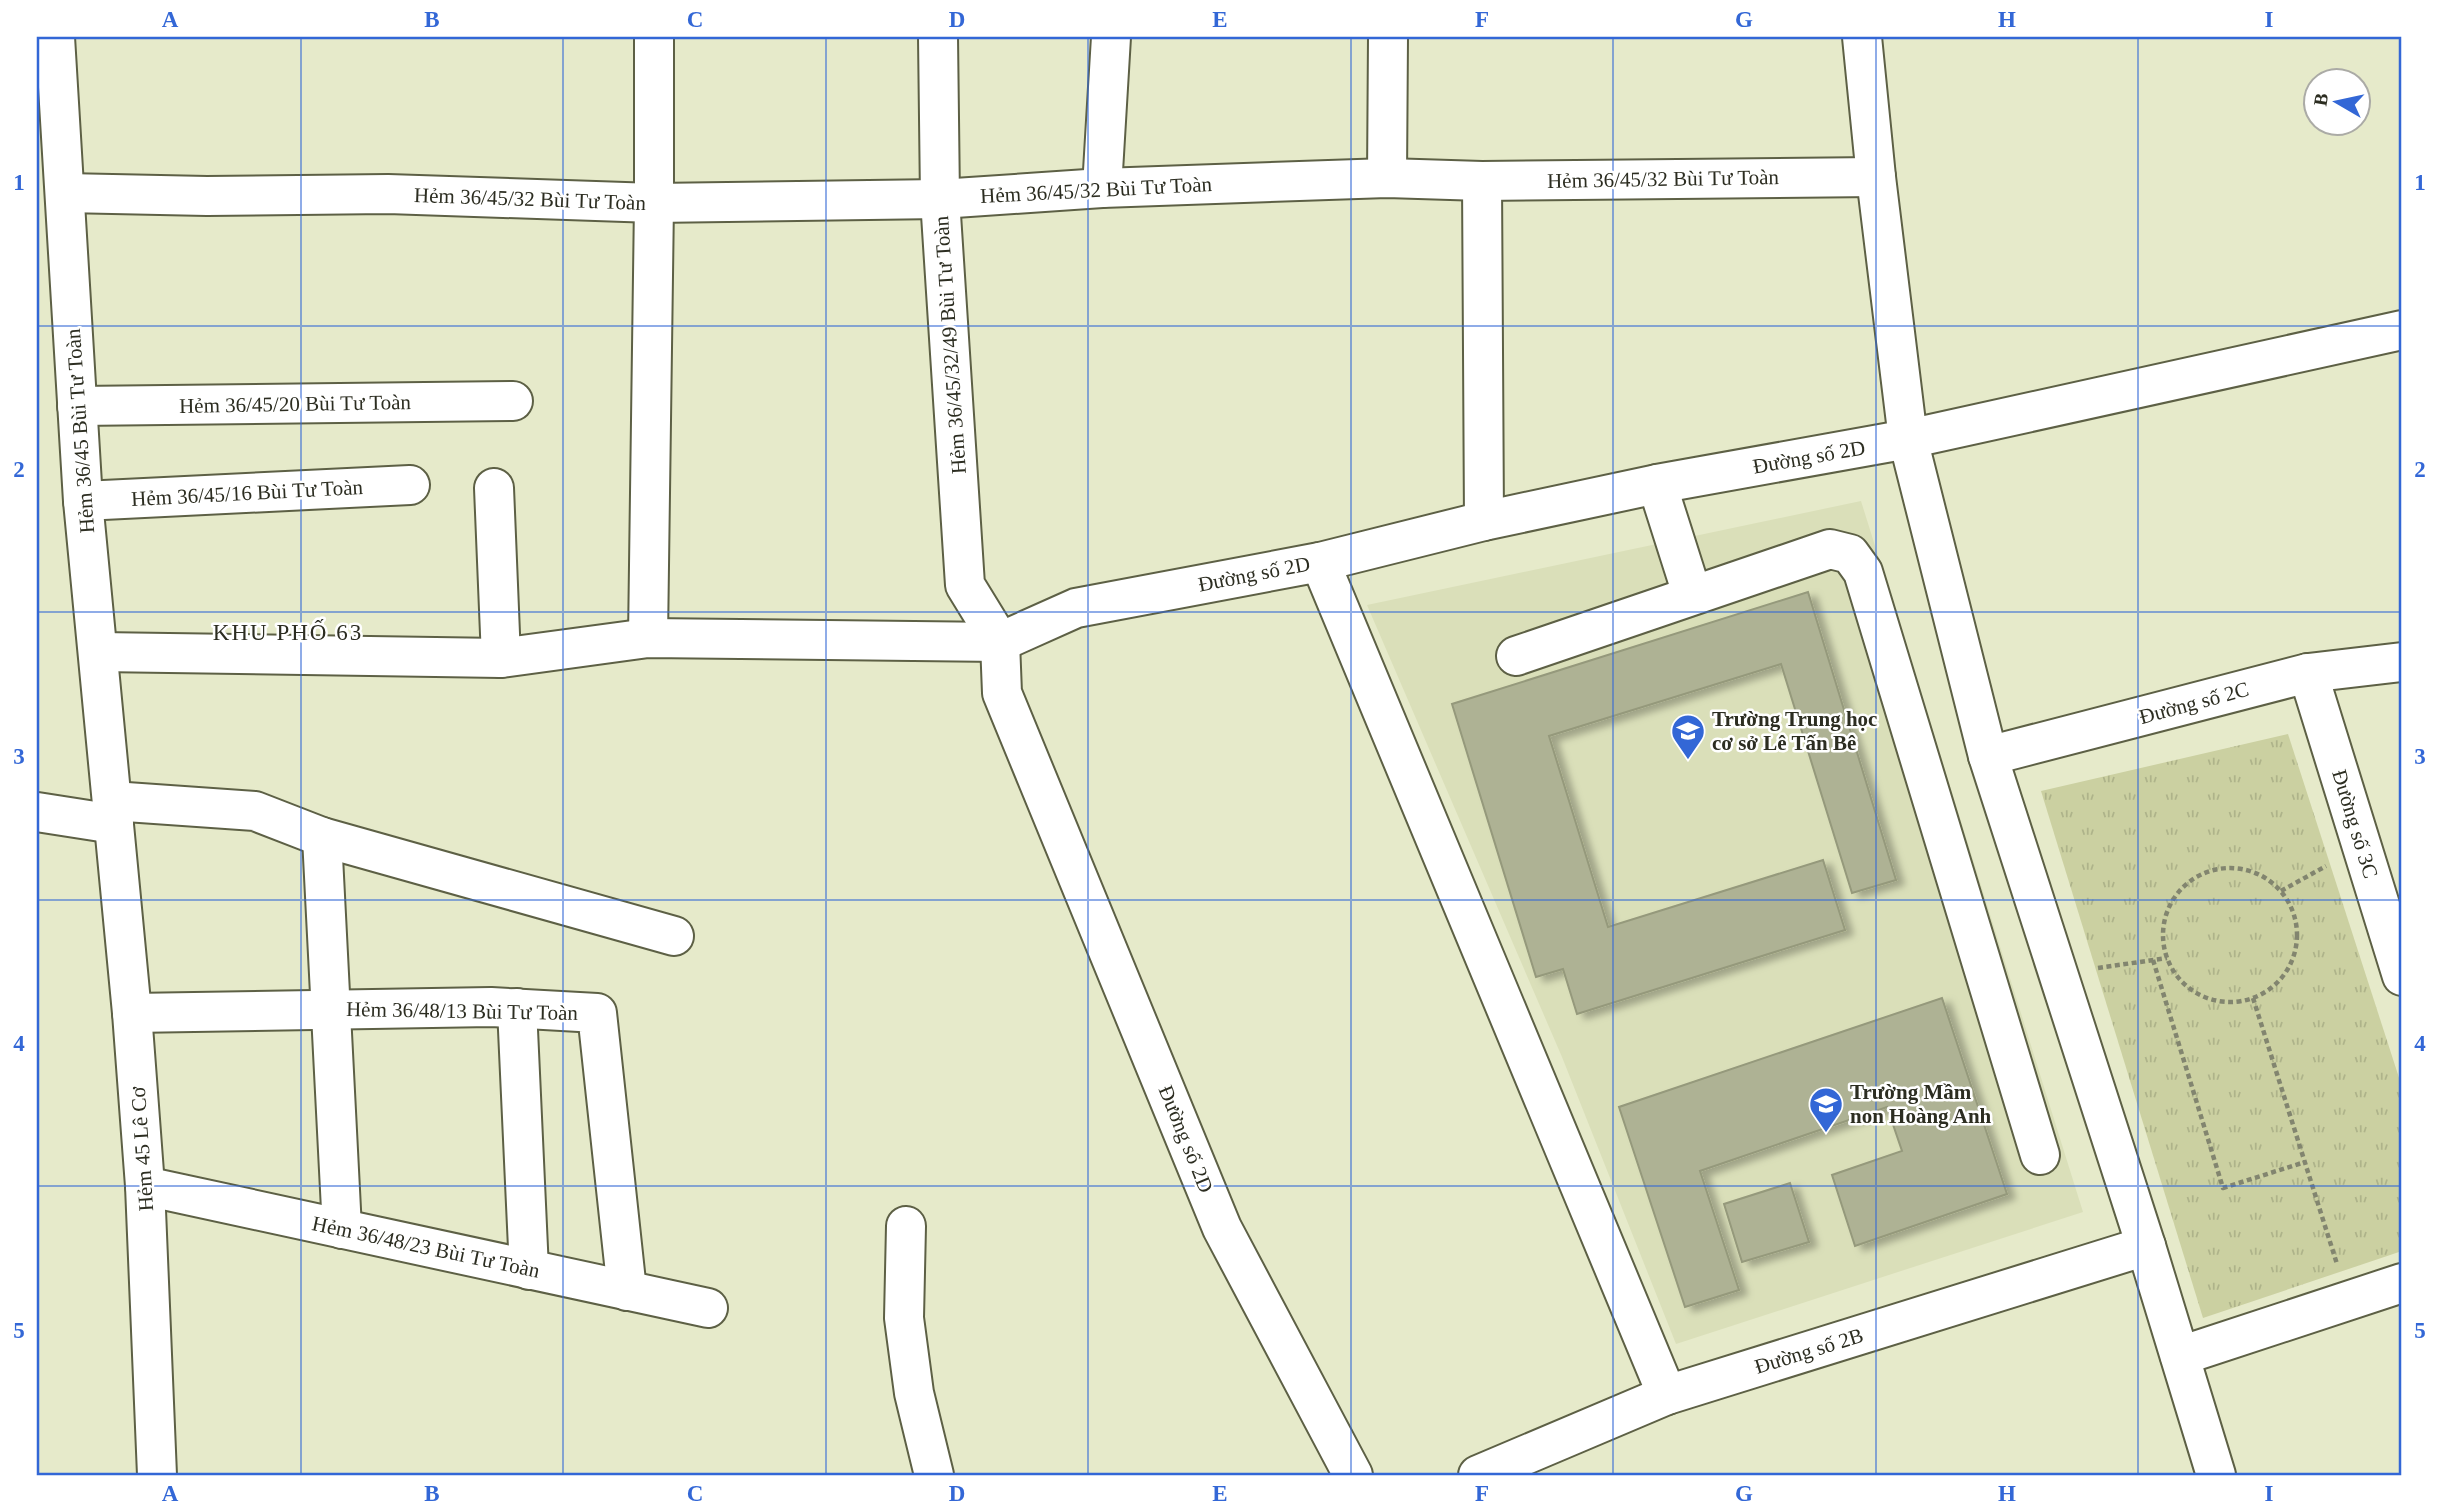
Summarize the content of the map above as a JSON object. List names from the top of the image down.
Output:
{
  "streets": {
    "street": [
      "Hẻm 36/45/32 Bùi Tư Toàn",
      "Hẻm 36/45/32/49 Bùi Tư Toàn",
      "Hẻm 36/45/20 Bùi Tư Toàn",
      "Hẻm 36/45 Bùi Tư Toàn",
      "Đường số 2D",
      "Hẻm 36/45/16 Bùi Tư Toàn",
      "Đường số 2C",
      "Đường số 3C",
      "Hẻm 36/48/13 Bùi Tư Toàn",
      "Hẻm 45 Lê Cơ",
      "Hẻm 36/48/23 Bùi Tư Toàn",
      "Đường số 2B"
    ]
  },
  "crossings": [
    ["Hẻm 36/45/32 Bùi Tư Toàn", "Hẻm 36/45/32/49 Bùi Tư Toàn"],
    ["Hẻm 36/45/32 Bùi Tư Toàn", "Hẻm 36/45 Bùi Tư Toàn"],
    ["Hẻm 36/45/32/49 Bùi Tư Toàn", "Đường số 2D"],
    ["Hẻm 36/45/20 Bùi Tư Toàn", "Hẻm 36/45 Bùi Tư Toàn"],
    ["Hẻm 36/45 Bùi Tư Toàn", "Hẻm 36/45/16 Bùi Tư Toàn"],
    ["Hẻm 36/45 Bùi Tư Toàn", "Hẻm 45 Lê Cơ"],
    ["Đường số 2C", "Đường số 3C"],
    ["Hẻm 36/48/13 Bùi Tư Toàn", "Hẻm 45 Lê Cơ"],
    ["Hẻm 36/48/13 Bùi Tư Toàn", "Hẻm 36/48/23 Bùi Tư Toàn"],
    ["Hẻm 45 Lê Cơ", "Hẻm 36/48/23 Bùi Tư Toàn"]
  ],
  "districts": ["KHU PHỐ 63"],
  "places": {
    "school or university": ["Trường Trung học cơ sở Lê Tấn Bê", "Trường Mầm non Hoàng Anh"]
  },
  "north": "left",
  "grid": {
    "columns": [
      "A",
      "B",
      "C",
      "D",
      "E",
      "F",
      "G",
      "H",
      "I"
    ],
    "rows": [
      "1",
      "2",
      "3",
      "4",
      "5"
    ]
  }
}
